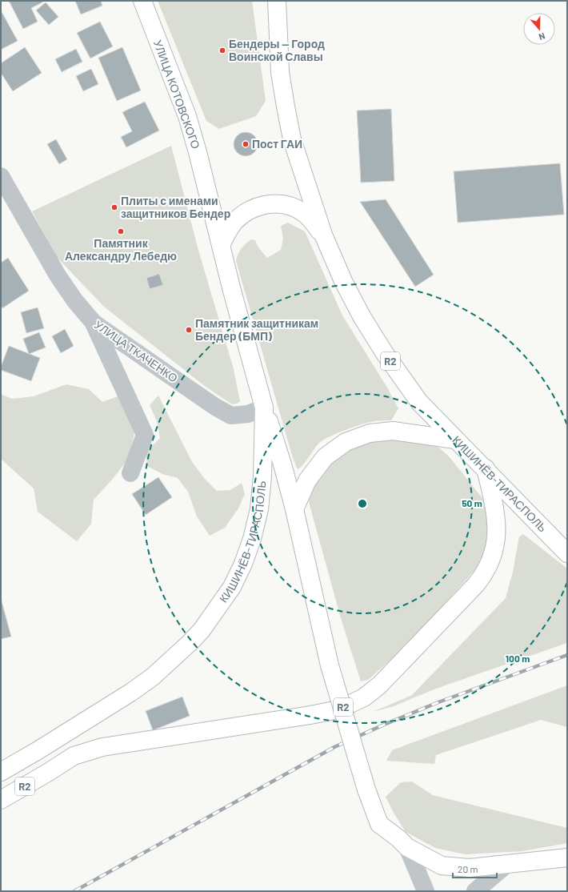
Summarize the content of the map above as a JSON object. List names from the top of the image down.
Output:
{
  "streets": {
    "main road": ["УЛИЦА КОТОВСКОГО", "R2", "КИШИНЁВ-ТИРАСПОЛЬ"],
    "street": ["УЛИЦА ТКАЧЕНКО"]
  },
  "crossings": [
    ["УЛИЦА КОТОВСКОГО", "R2"],
    ["УЛИЦА КОТОВСКОГО", "КИШИНЁВ-ТИРАСПОЛЬ"],
    ["УЛИЦА ТКАЧЕНКО", "R2"],
    ["УЛИЦА ТКАЧЕНКО", "КИШИНЁВ-ТИРАСПОЛЬ"],
    ["R2", "КИШИНЁВ-ТИРАСПОЛЬ"]
  ],
  "places": [
    "Бендеры — Город Воинской Славы",
    "Пост ГАИ",
    "Плиты с именами защитников Бендер",
    "Памятник Александру Лебедю",
    "Памятник защитникам Бендер (БМП)"
  ],
  "scale_bar": "20 m",
  "north": "bottom",
  "rings": ["50 m", "100 m"]
}
